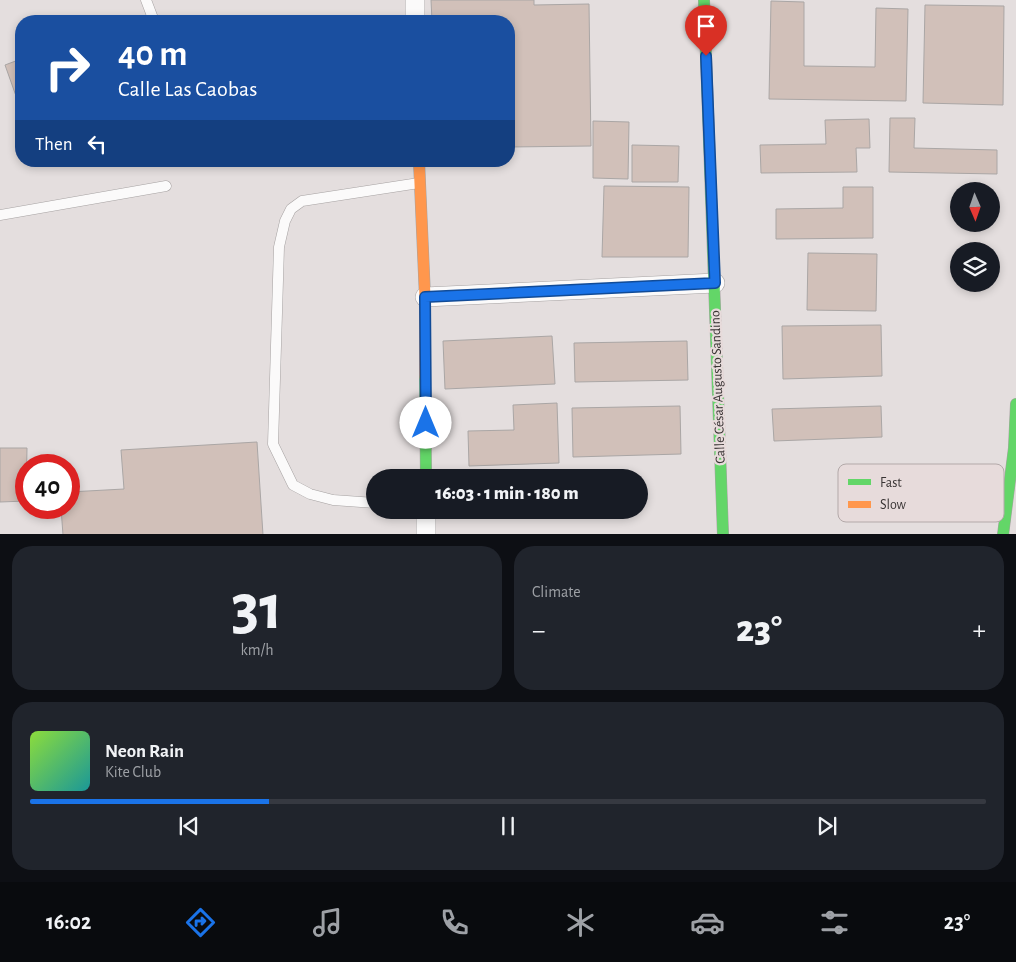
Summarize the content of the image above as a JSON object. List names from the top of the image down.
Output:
{
  "streets": {
    "street": ["Calle César Augusto Sandino"]
  },
  "legend": ["Fast", "Slow"],
  "north": "bottom",
  "page": {
    "turn": ["40 m", "Calle Las Caobas"],
    "then": "Then",
    "limit": "40",
    "trip": "16:03 · 1 min · 180 m",
    "tile": [
      ["31", "km/h"],
      "Climate"
    ],
    "heat": ["−", "23°", "+"],
    "song": ["Neon Rain", "Kite Club"],
    "tabs": ["16:02", "23°"]
  }
}
